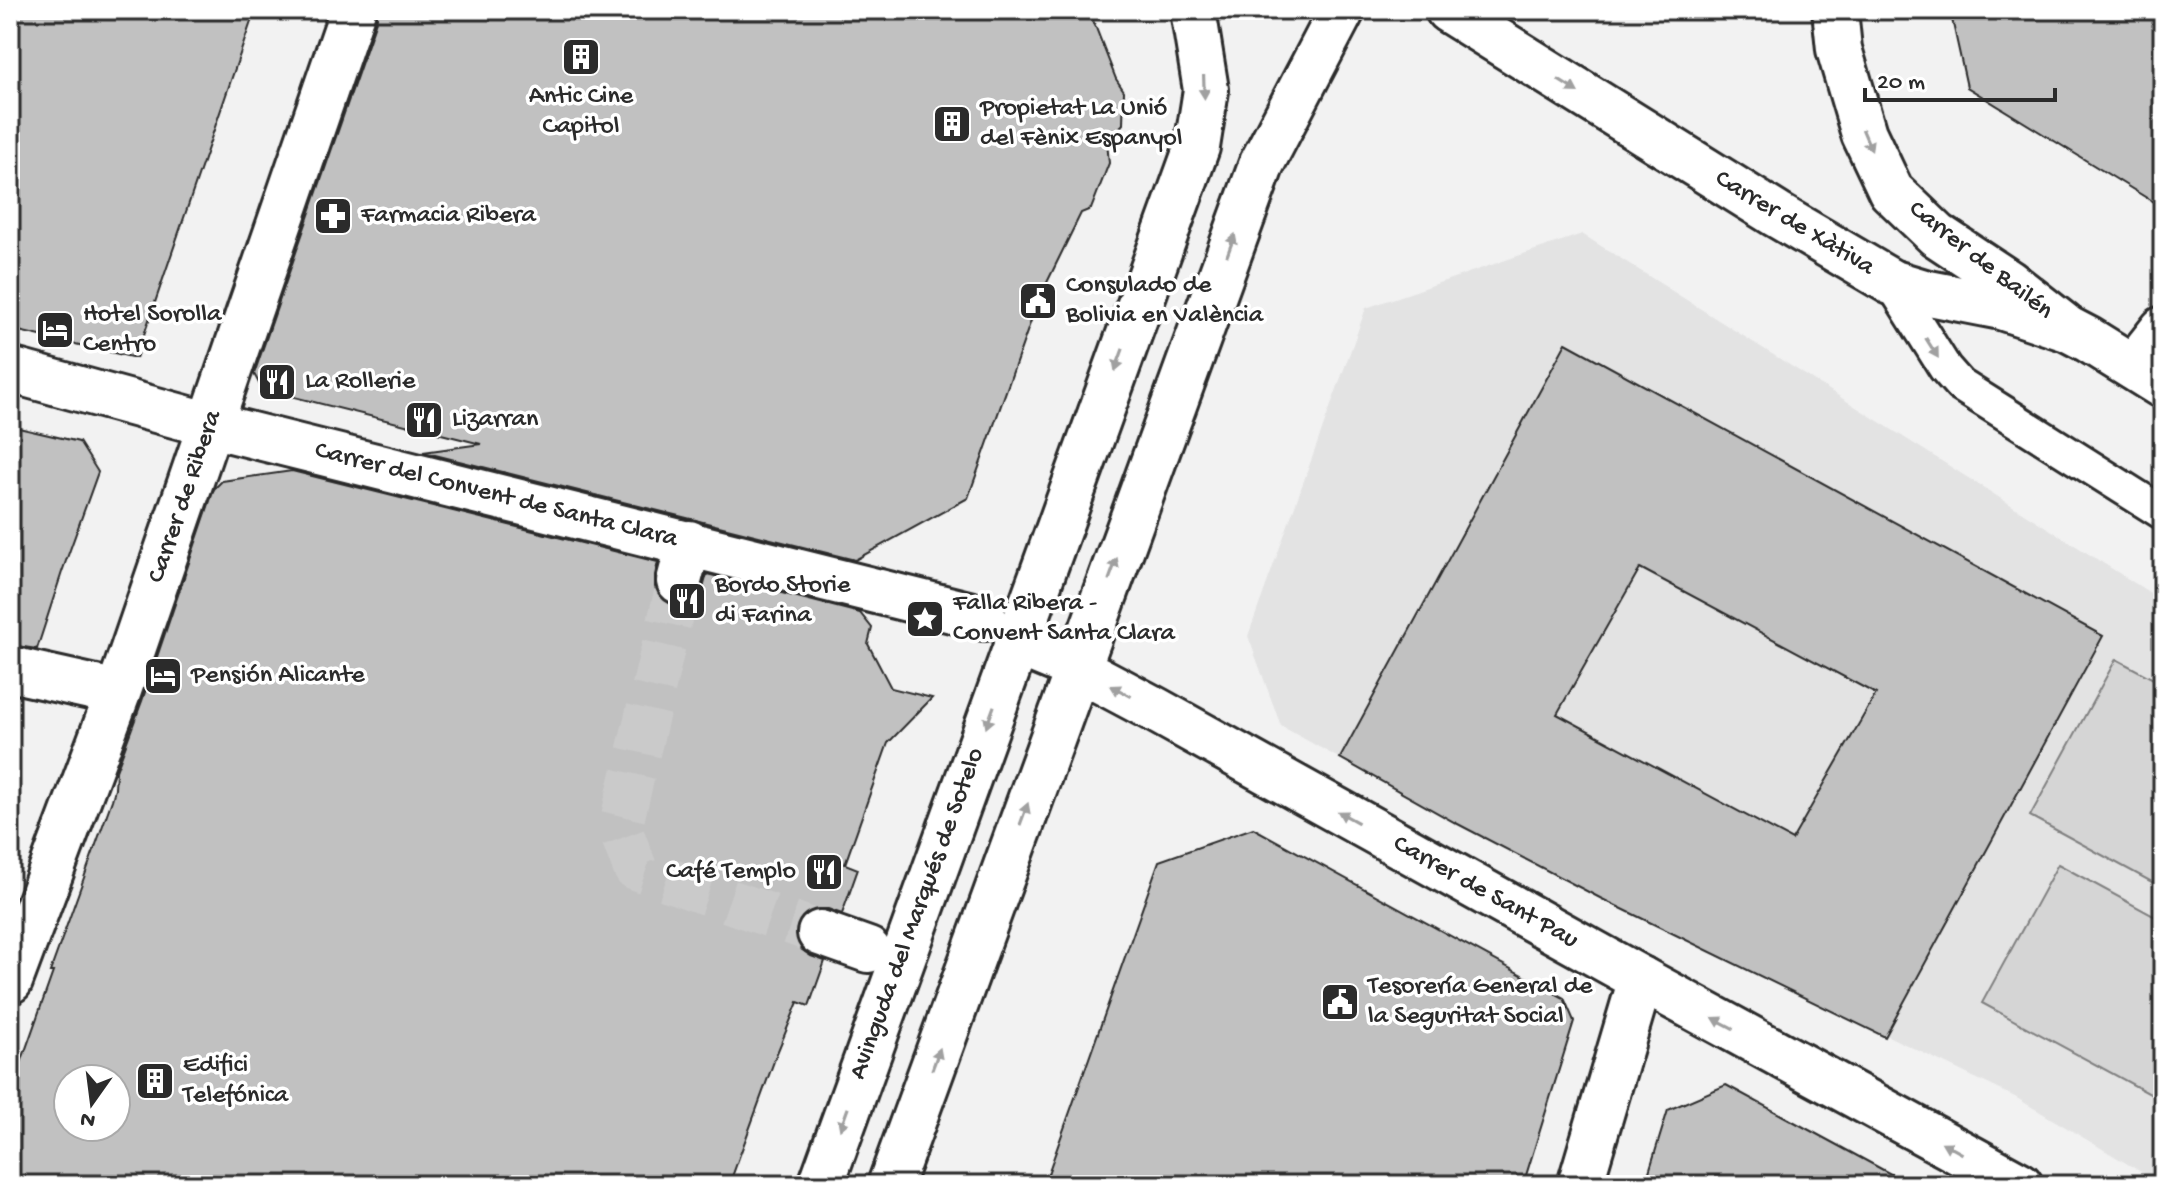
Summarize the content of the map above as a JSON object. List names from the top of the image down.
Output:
{
  "streets": {
    "street": [
      "Carrer de Xàtiva",
      "Carrer de Bailén",
      "Carrer del Convent de Santa Clara",
      "Carrer de Ribera",
      "Carrer de Sant Pau",
      "Avinguda del Marqués de Sotelo"
    ]
  },
  "crossings": [
    ["Carrer de Xàtiva", "Carrer de Bailén"],
    ["Carrer del Convent de Santa Clara", "Carrer de Ribera"],
    ["Carrer del Convent de Santa Clara", "Avinguda del Marqués de Sotelo"]
  ],
  "one_way": ["Carrer de Xàtiva", "Carrer de Bailén", "Carrer de Sant Pau"],
  "places": {
    "building": ["Antic Cine Capitol", "Propietat La Unió del Fènix Espanyol", "Edifici Telefónica"],
    "pharmacy": ["Farmacia Ribera"],
    "public building": ["Consulado de Bolivia en València", "Tesorería General de la Seguritat Social"],
    "hotel": ["Hotel Sorolla Centro", "Pensión Alicante"],
    "restaurant": [
      "La Rollerie",
      "Lizarran",
      "Bordo Storie di Farina",
      "Café Templo"
    ],
    "place": ["Falla Ribera - Convent Santa Clara"]
  },
  "scale_bar": "20 m",
  "north": "bottom"
}
